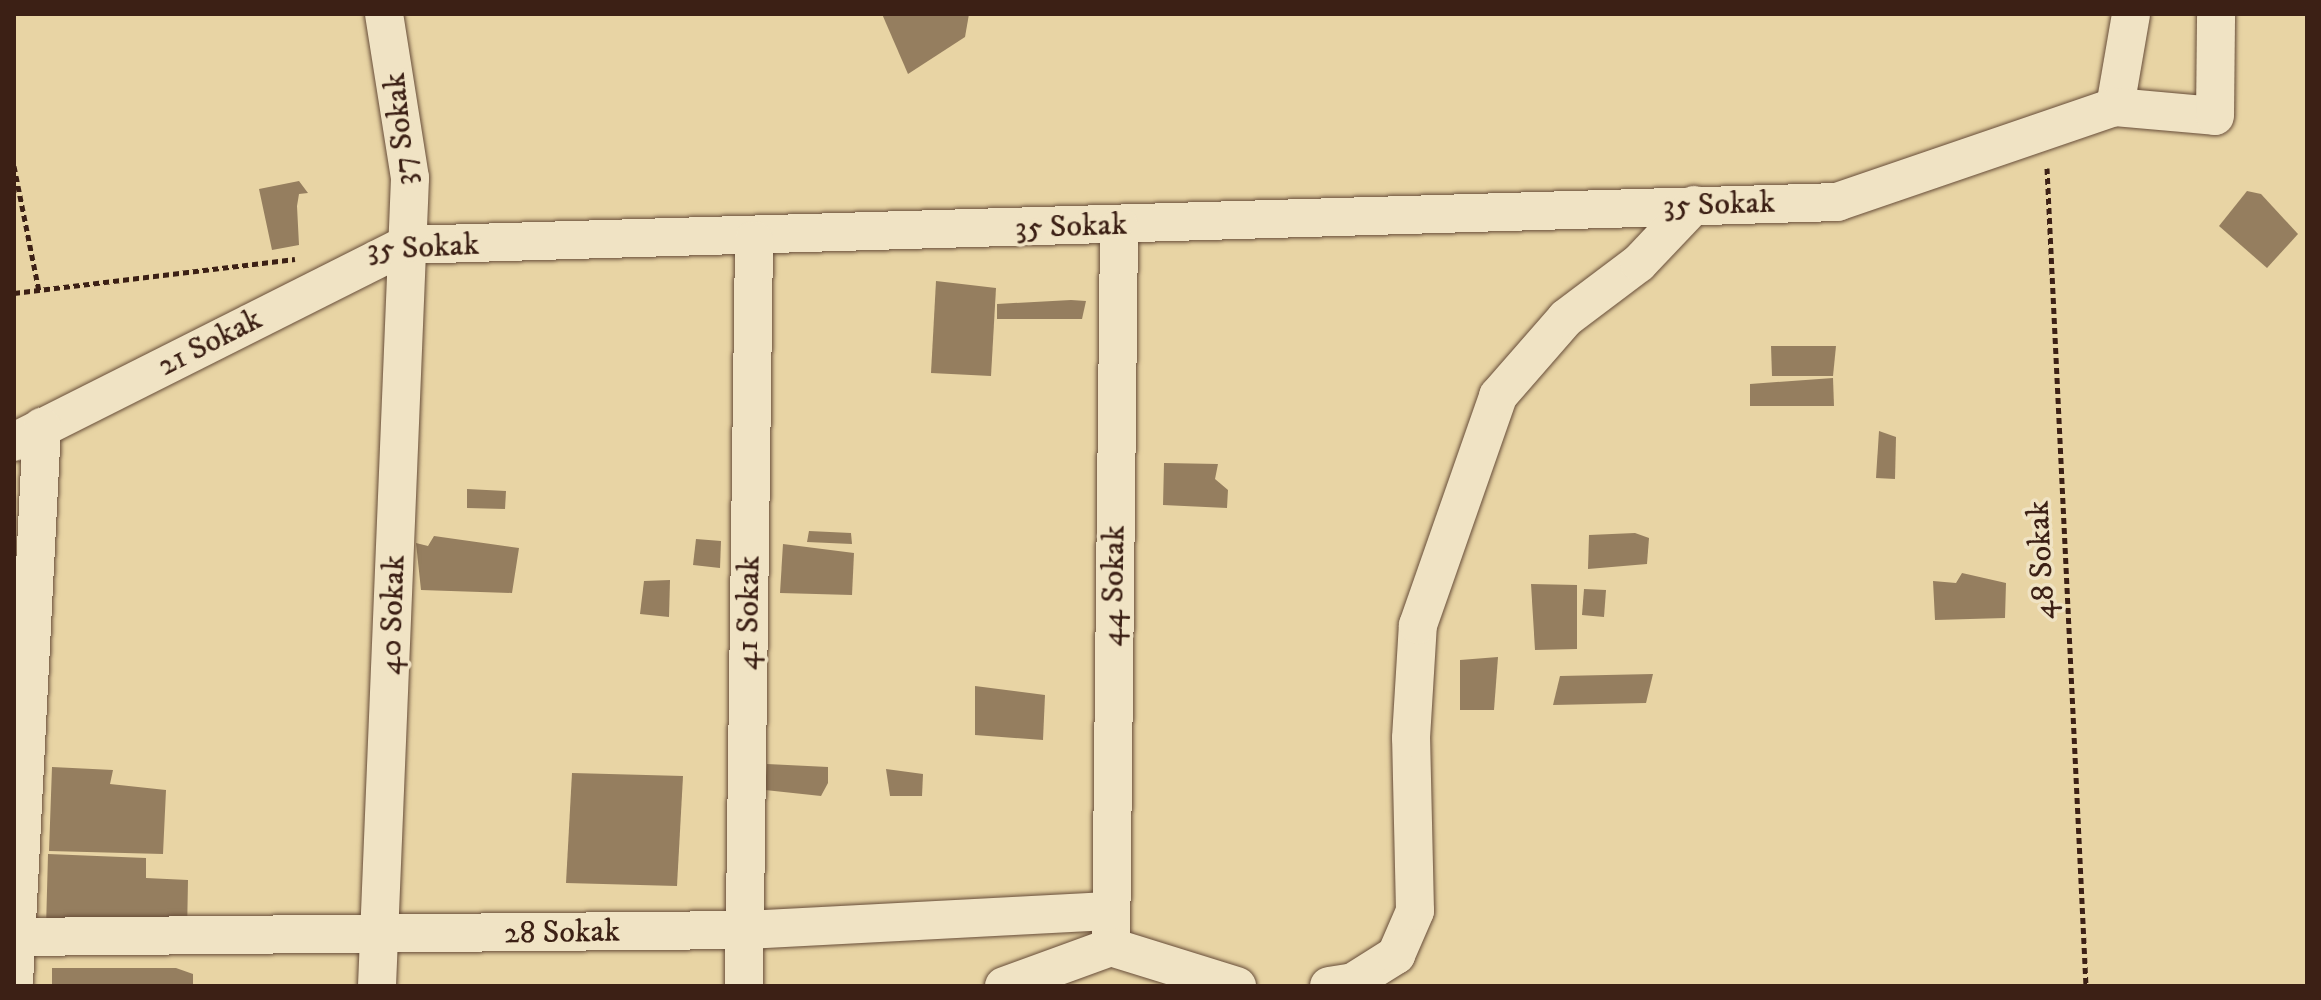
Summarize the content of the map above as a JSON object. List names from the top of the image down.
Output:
{
  "streets": {
    "street": [
      "37 Sokak",
      "35 Sokak",
      "21 Sokak",
      "44 Sokak",
      "41 Sokak",
      "40 Sokak",
      "28 Sokak"
    ],
    "path": ["48 Sokak"]
  },
  "crossings": [
    ["37 Sokak", "35 Sokak"],
    ["37 Sokak", "21 Sokak"],
    ["37 Sokak", "40 Sokak"],
    ["35 Sokak", "21 Sokak"],
    ["35 Sokak", "48 Sokak"],
    ["35 Sokak", "44 Sokak"],
    ["35 Sokak", "41 Sokak"],
    ["35 Sokak", "40 Sokak"],
    ["21 Sokak", "40 Sokak"],
    ["44 Sokak", "28 Sokak"],
    ["41 Sokak", "28 Sokak"],
    ["40 Sokak", "28 Sokak"]
  ]
}
